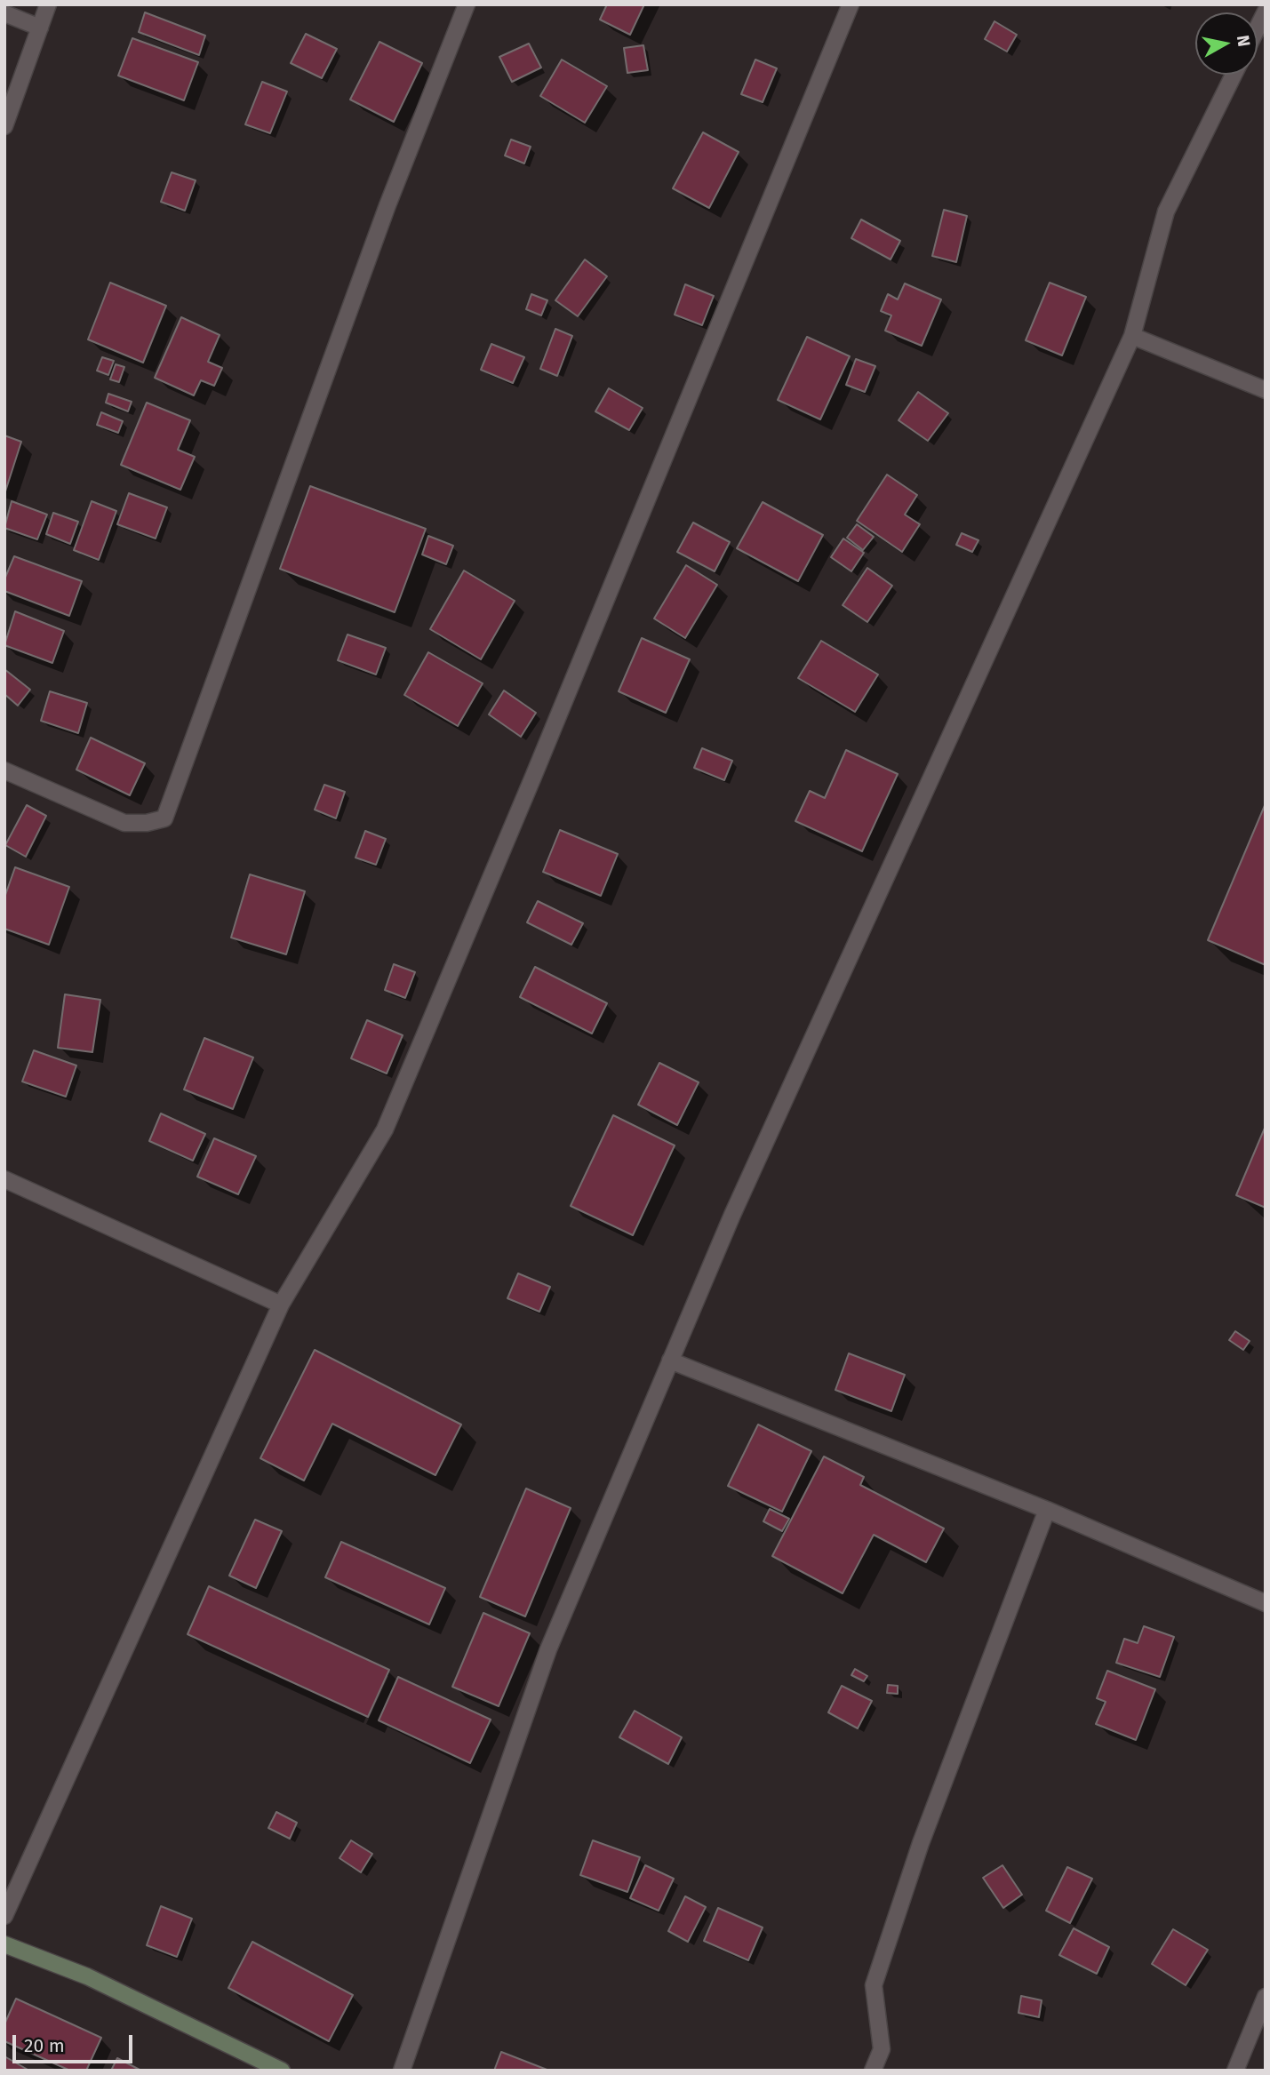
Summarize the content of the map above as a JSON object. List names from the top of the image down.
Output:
{
  "scale_bar": "20 m",
  "north": "right"
}
